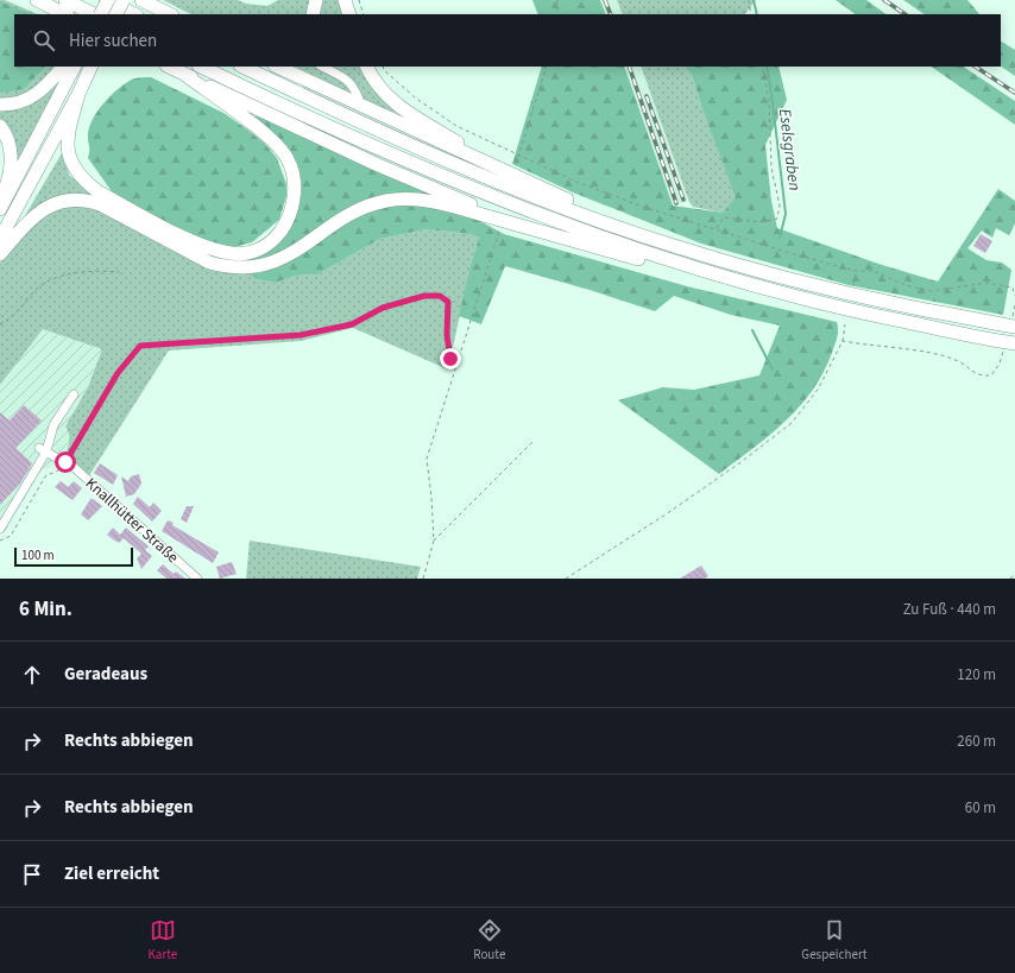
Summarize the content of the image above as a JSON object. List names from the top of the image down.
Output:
{
  "streets": {
    "street": ["Knallhütter Straße"]
  },
  "water": ["Eselsgraben"],
  "scale_bar": "100 m",
  "page": {
    "search": "Hier suchen",
    "scale": "100 m",
    "heading": ["6 Min.", "Zu Fuß · 440 m"],
    "list": [
      ["Geradeaus", "120 m"],
      ["Rechts abbiegen", "260 m"],
      ["Rechts abbiegen", "60 m"],
      "Ziel erreicht"
    ],
    "nav": ["Karte", "Route", "Gespeichert"]
  }
}
